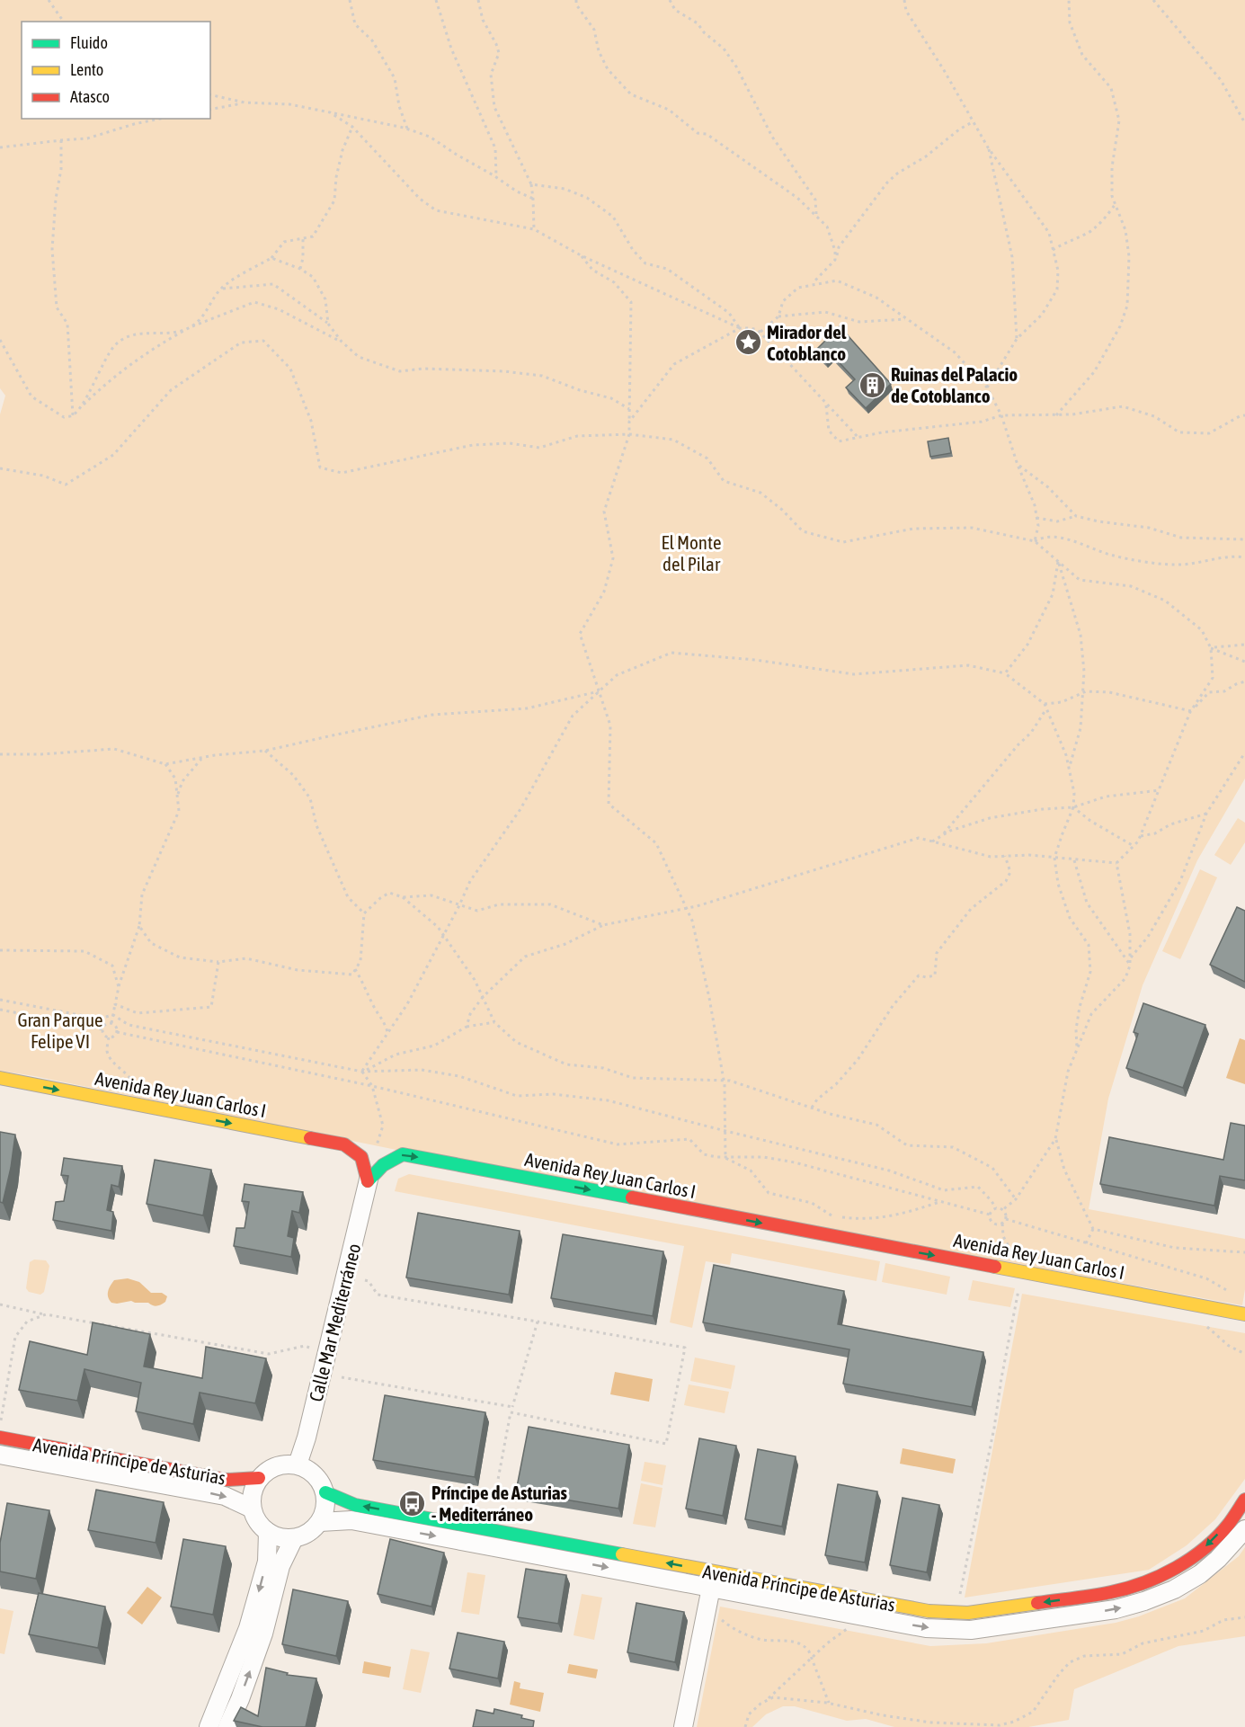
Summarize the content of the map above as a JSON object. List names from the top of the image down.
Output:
{
  "streets": {
    "street": ["Avenida Rey Juan Carlos I", "Calle Mar Mediterráneo", "Avenida Príncipe de Asturias"]
  },
  "crossings": [
    ["Avenida Rey Juan Carlos I", "Calle Mar Mediterráneo"],
    ["Calle Mar Mediterráneo", "Avenida Príncipe de Asturias"]
  ],
  "one_way": ["Avenida Rey Juan Carlos I"],
  "parks": ["El Monte del Pilar", "Gran Parque Felipe VI"],
  "places": {
    "place": ["Mirador del Cotoblanco"],
    "building": ["Ruinas del Palacio de Cotoblanco"],
    "bus stop": ["Príncipe de Asturias - Mediterráneo"]
  },
  "legend": ["Fluido", "Lento", "Atasco"]
}
